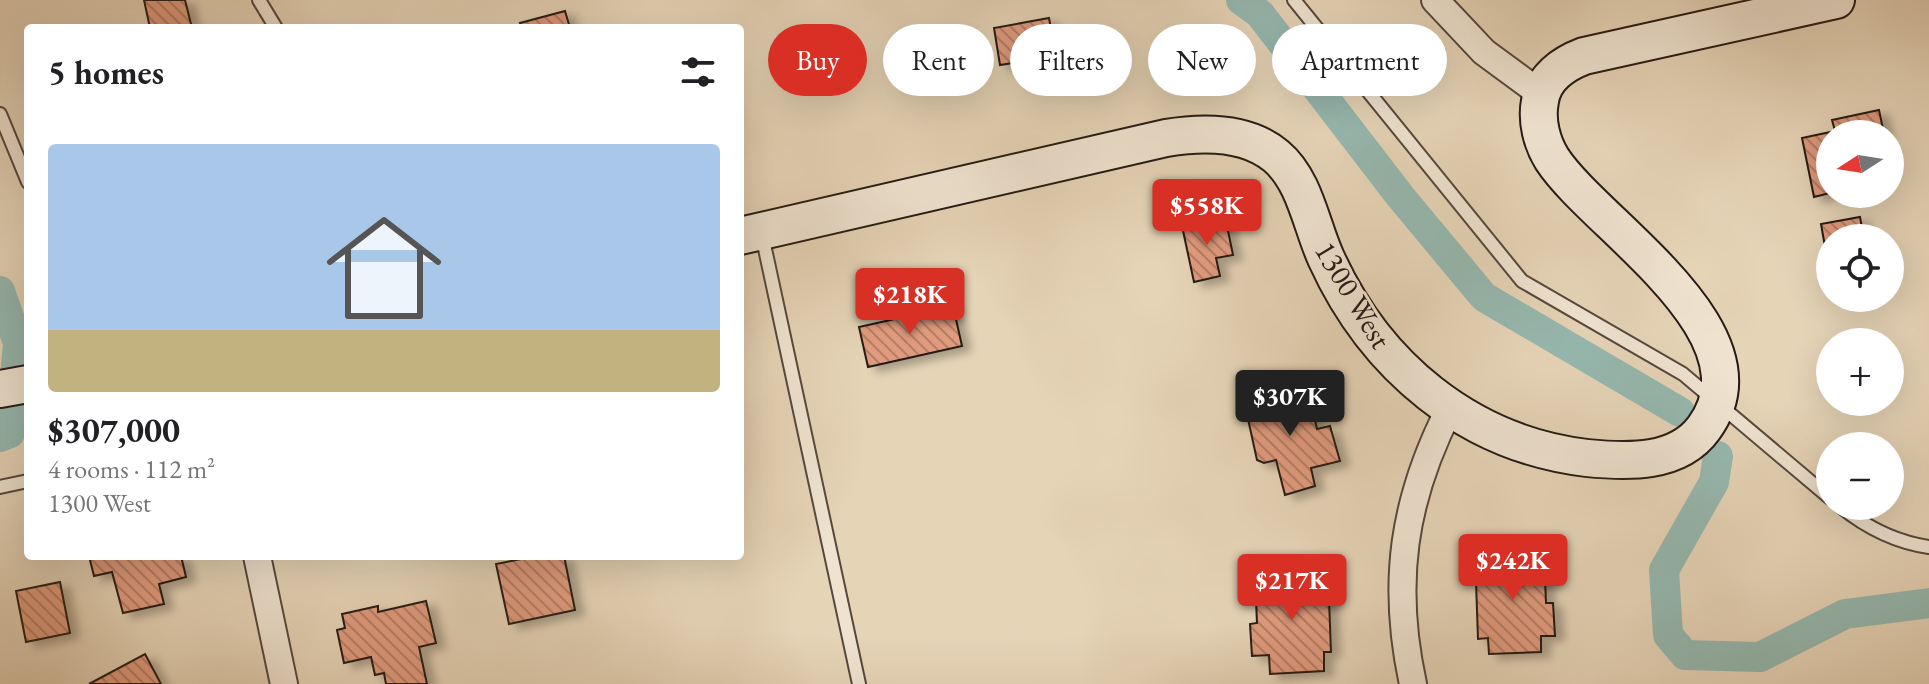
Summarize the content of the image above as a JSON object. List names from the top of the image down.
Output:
{
  "streets": {
    "street": ["1300 West"]
  },
  "north": "left",
  "page": {
    "chip": [
      "Buy",
      "Rent",
      "Filters",
      "New",
      "Apartment"
    ],
    "heading": "5 homes",
    "map_buttons": ["+", "−"],
    "list": [
      {
        "name": "$307,000",
        "note": "4 rooms · 112 m² · 1300 West"
      }
    ],
    "price": [
      "$558K",
      "$218K",
      "$307K",
      "$242K",
      "$217K"
    ]
  }
}
